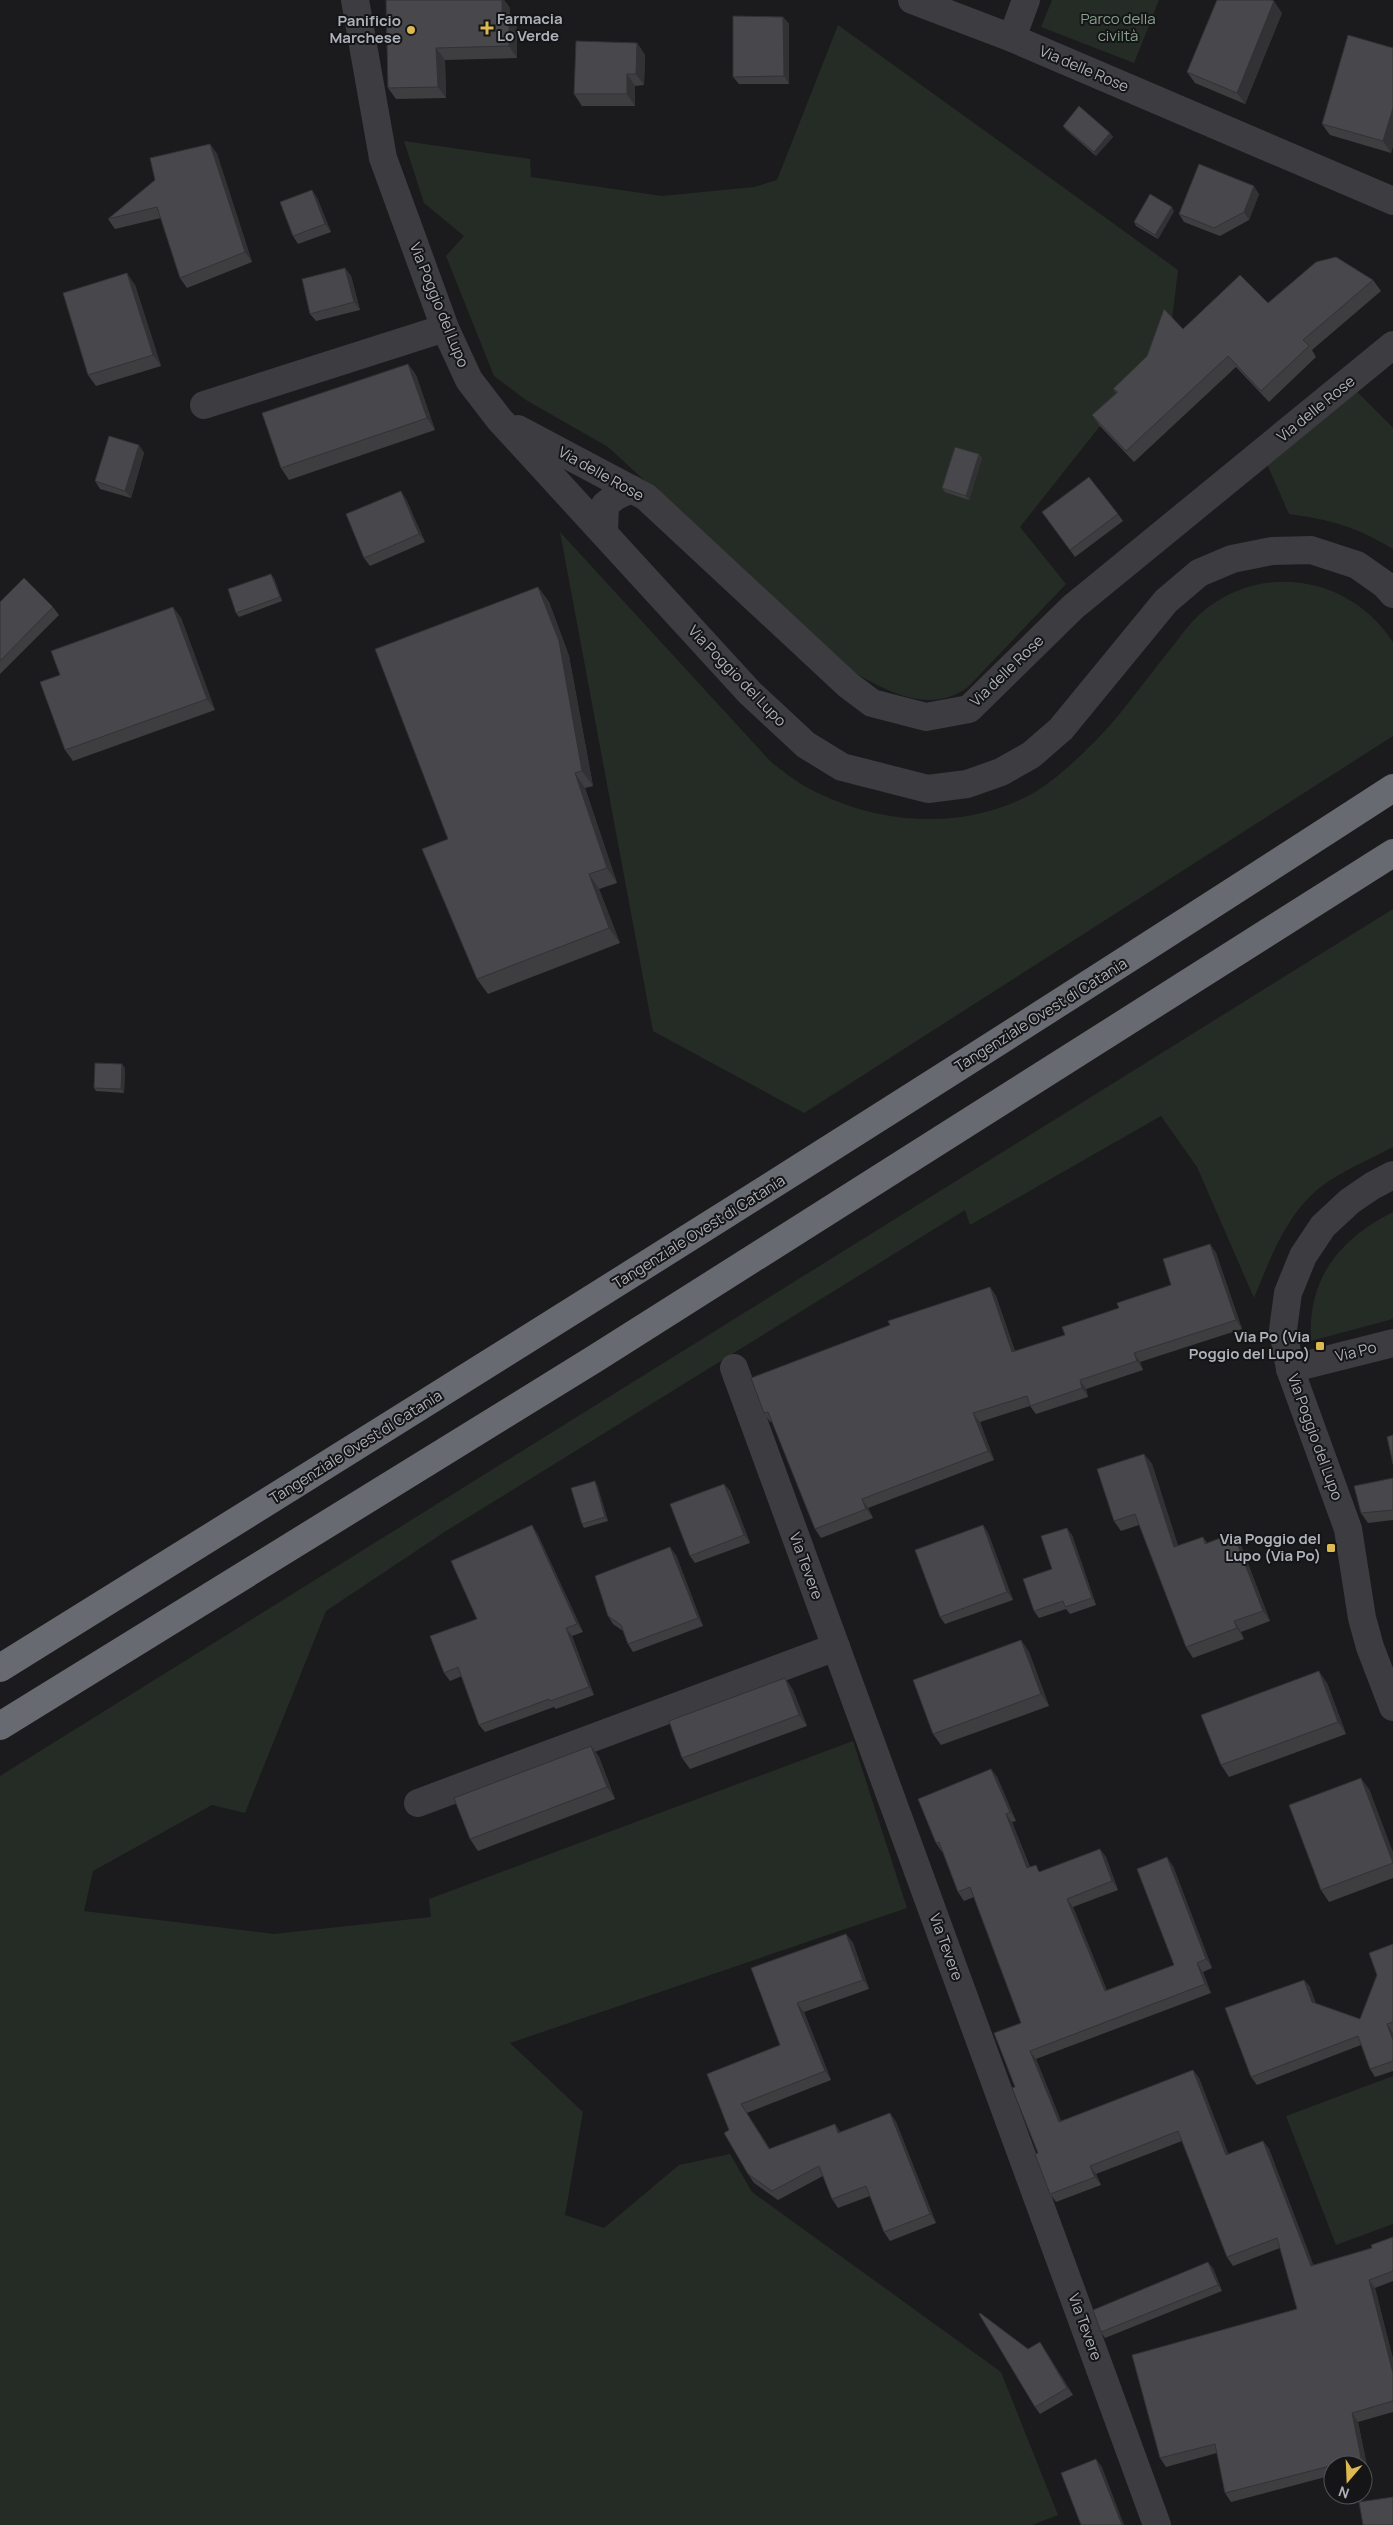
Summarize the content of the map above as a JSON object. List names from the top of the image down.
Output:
{
  "streets": {
    "highway": ["Tangenziale Ovest di Catania"],
    "street": [
      "Via delle Rose",
      "Via Poggio del Lupo",
      "Via Po",
      "Via Tevere"
    ]
  },
  "crossings": [
    ["Via delle Rose", "Via Poggio del Lupo"],
    ["Via Poggio del Lupo", "Via Po"]
  ],
  "parks": ["Parco della civiltà"],
  "places": {
    "health": ["Farmacia Lo Verde"],
    "other": ["Panificio Marchese"],
    "transit": ["Via Po (Via Poggio del Lupo)", "Via Poggio del Lupo (Via Po)"]
  },
  "north": "bottom"
}
